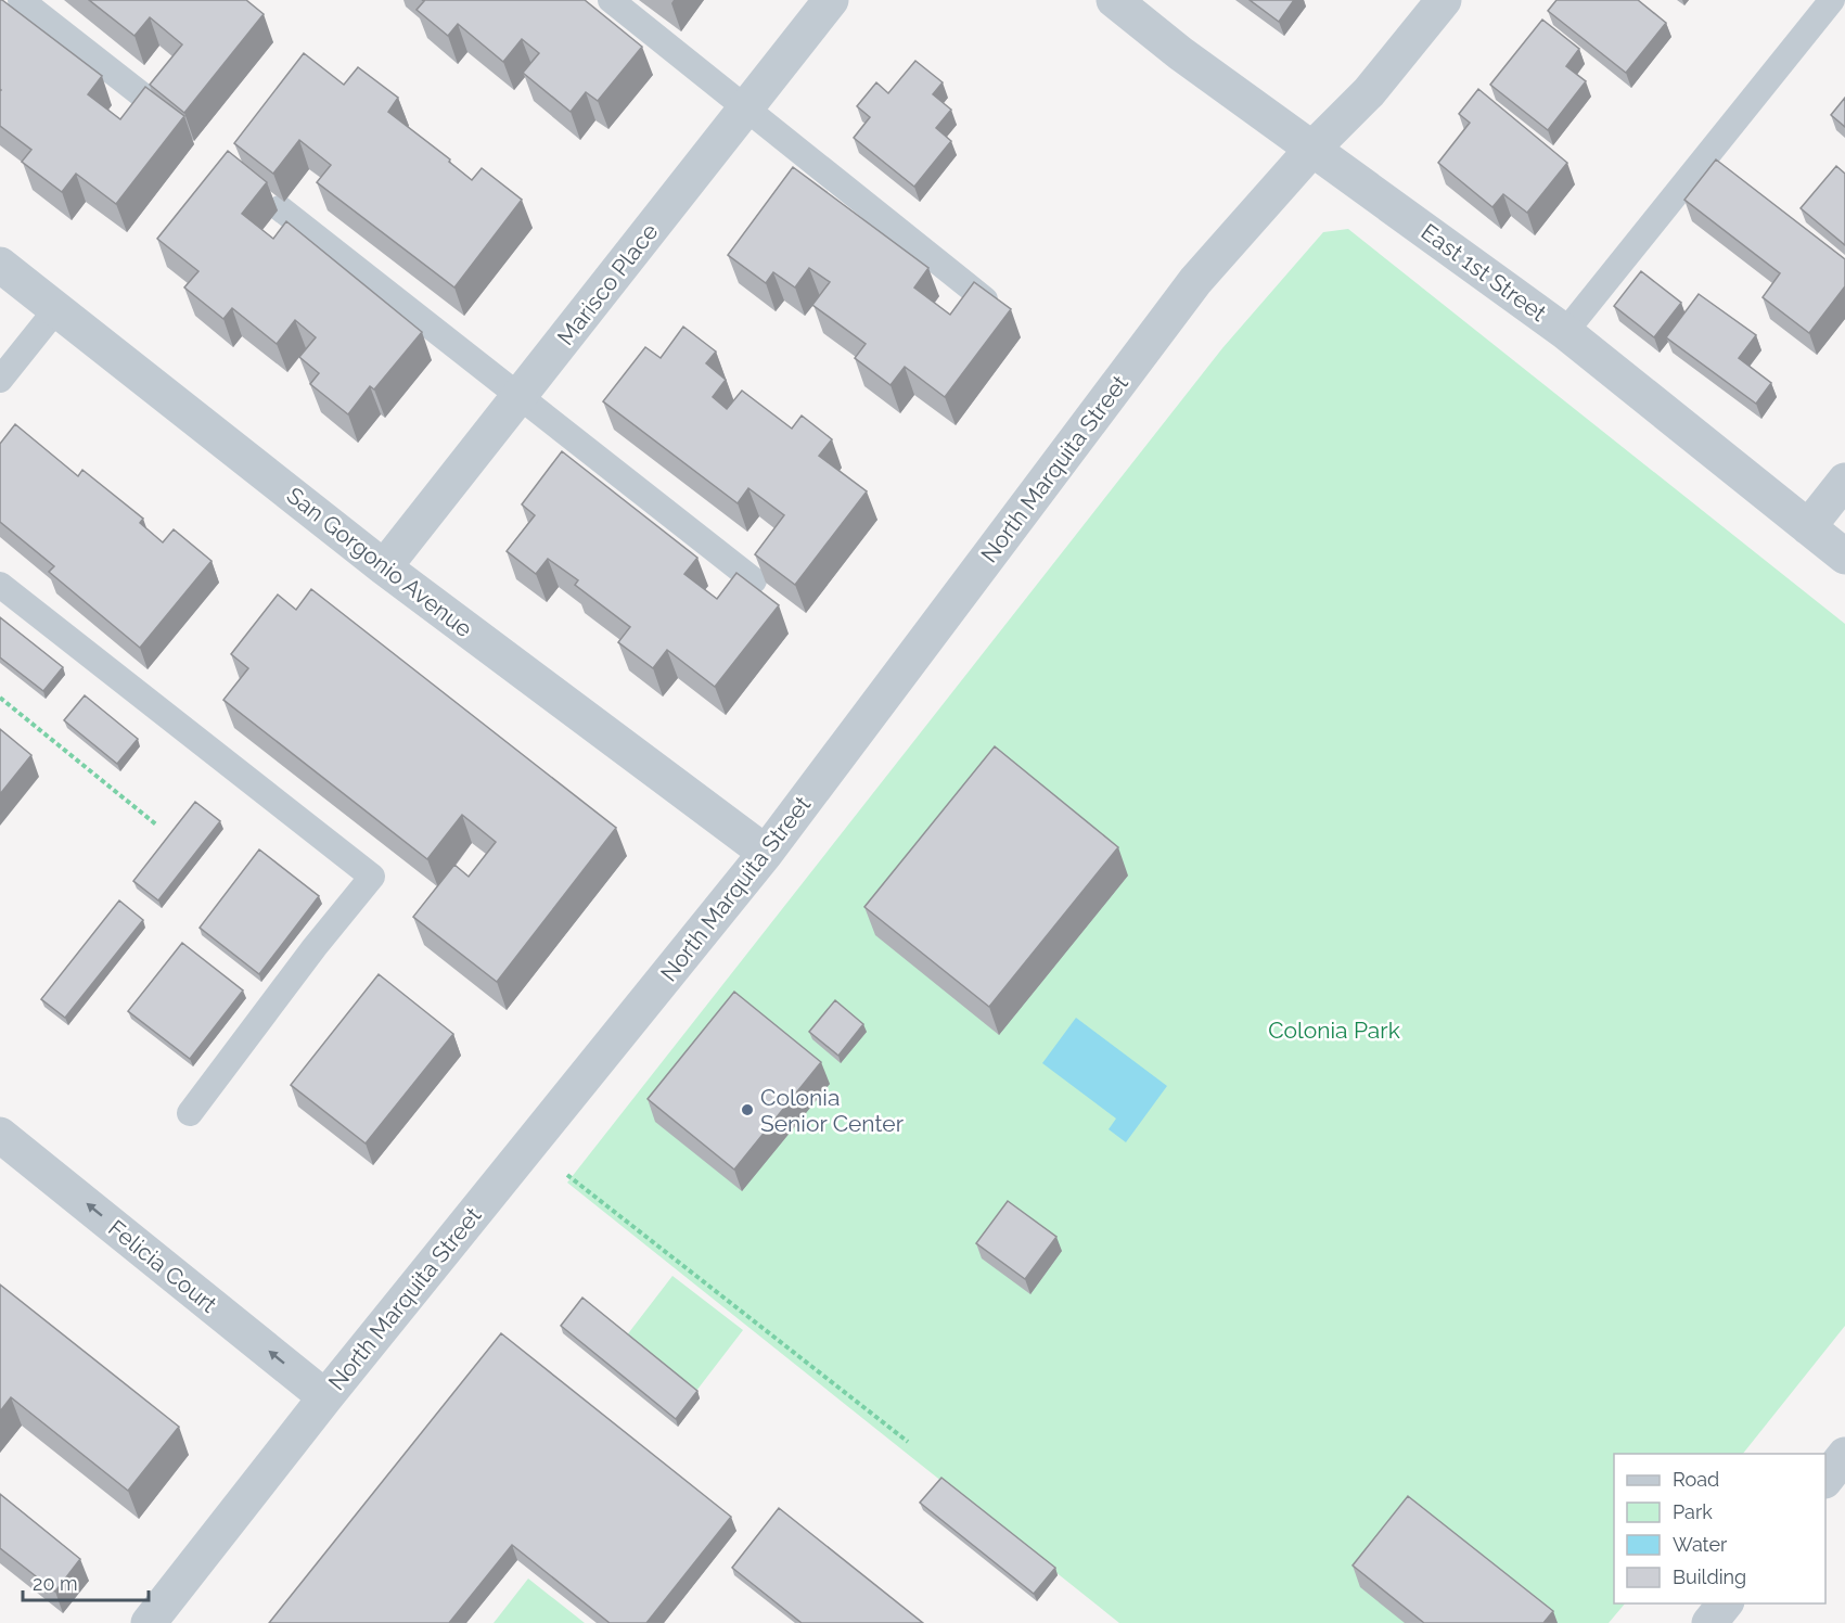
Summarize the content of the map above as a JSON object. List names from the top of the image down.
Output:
{
  "streets": {
    "street": [
      "East 1st Street",
      "Marisco Place",
      "North Marquita Street",
      "San Gorgonio Avenue",
      "Felicia Court"
    ]
  },
  "crossings": [
    ["East 1st Street", "North Marquita Street"],
    ["Marisco Place", "San Gorgonio Avenue"],
    ["North Marquita Street", "San Gorgonio Avenue"],
    ["North Marquita Street", "Felicia Court"]
  ],
  "one_way": ["Felicia Court"],
  "parks": ["Colonia Park"],
  "places": ["Colonia Senior Center"],
  "legend": [
    "Road",
    "Park",
    "Water",
    "Building"
  ],
  "scale_bar": "20 m"
}
